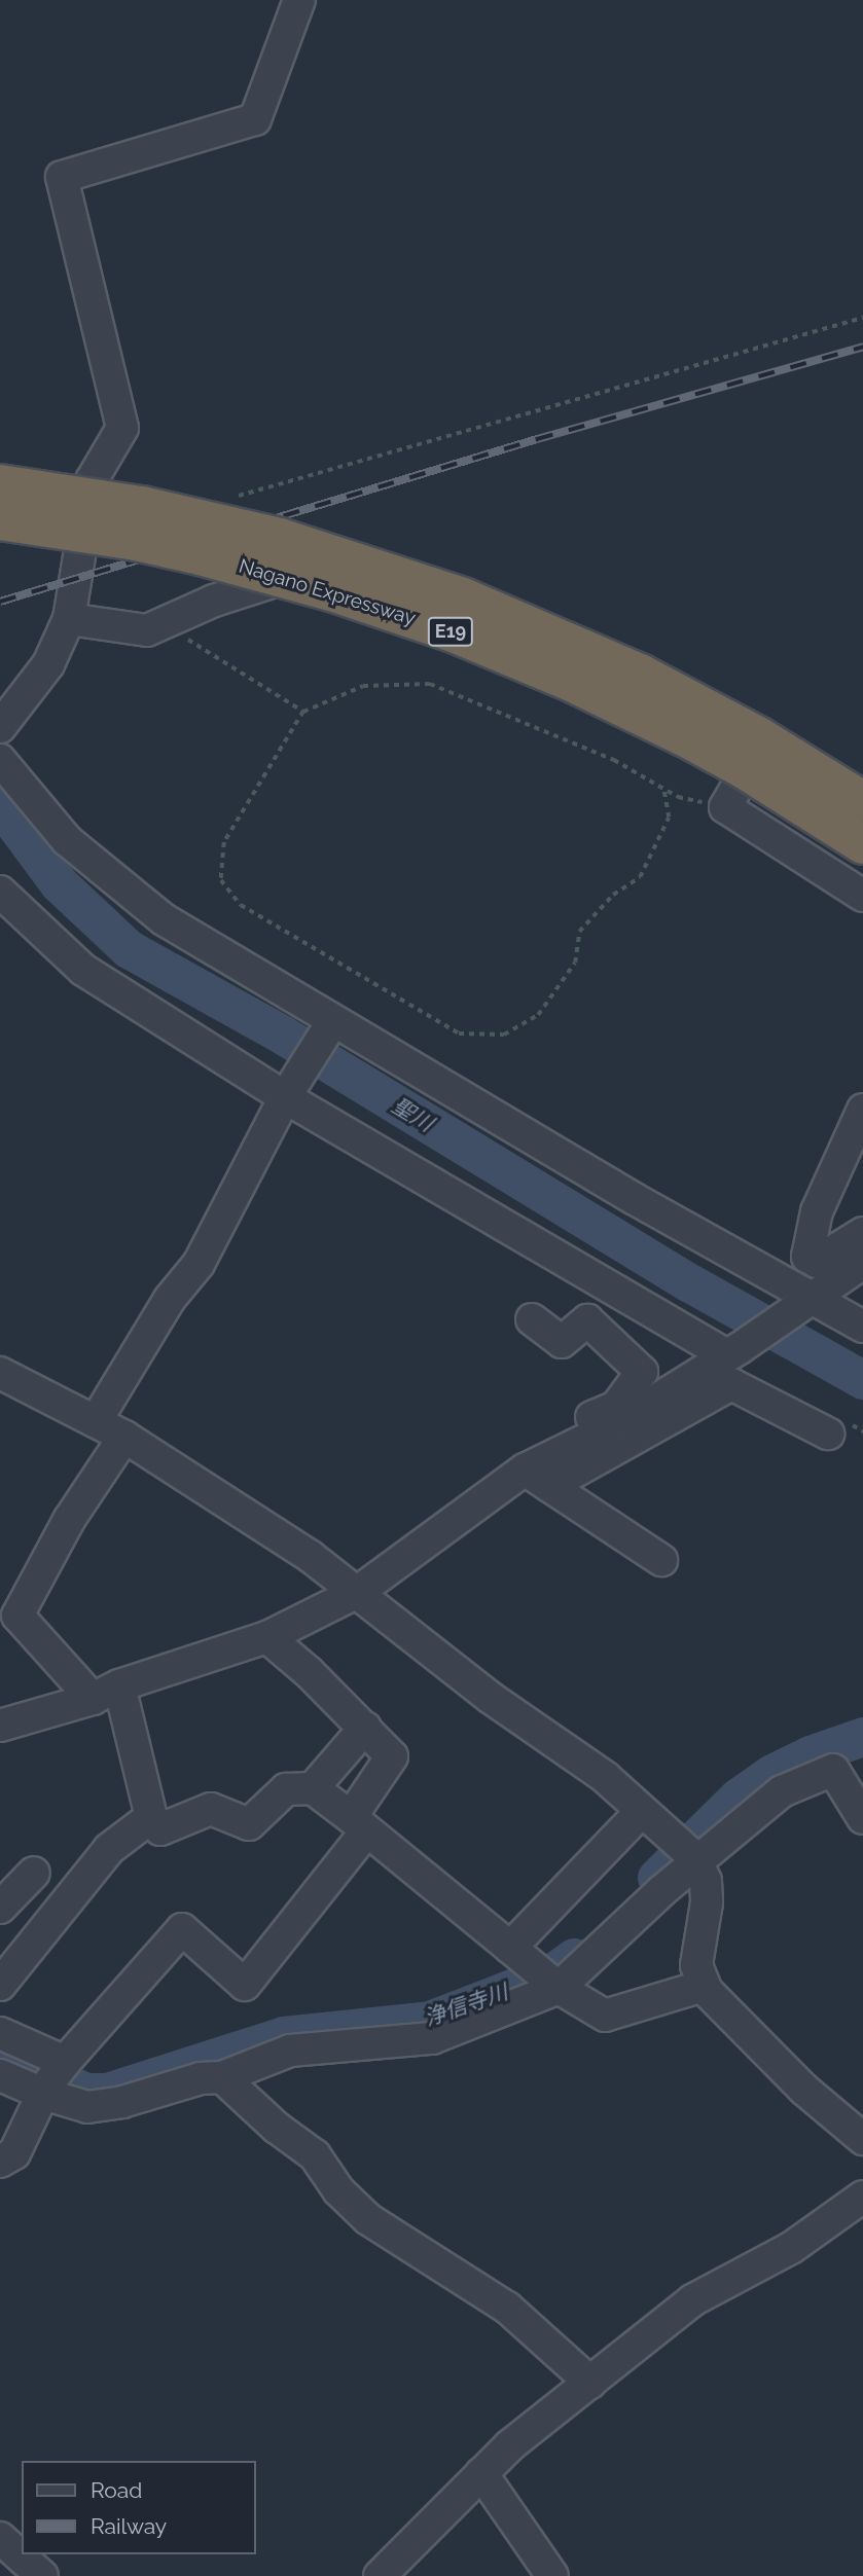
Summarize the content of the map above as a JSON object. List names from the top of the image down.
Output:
{
  "streets": {
    "highway": ["Nagano Expressway", "E19"]
  },
  "water": ["聖川", "浄信寺川"],
  "legend": ["Road", "Railway"]
}
